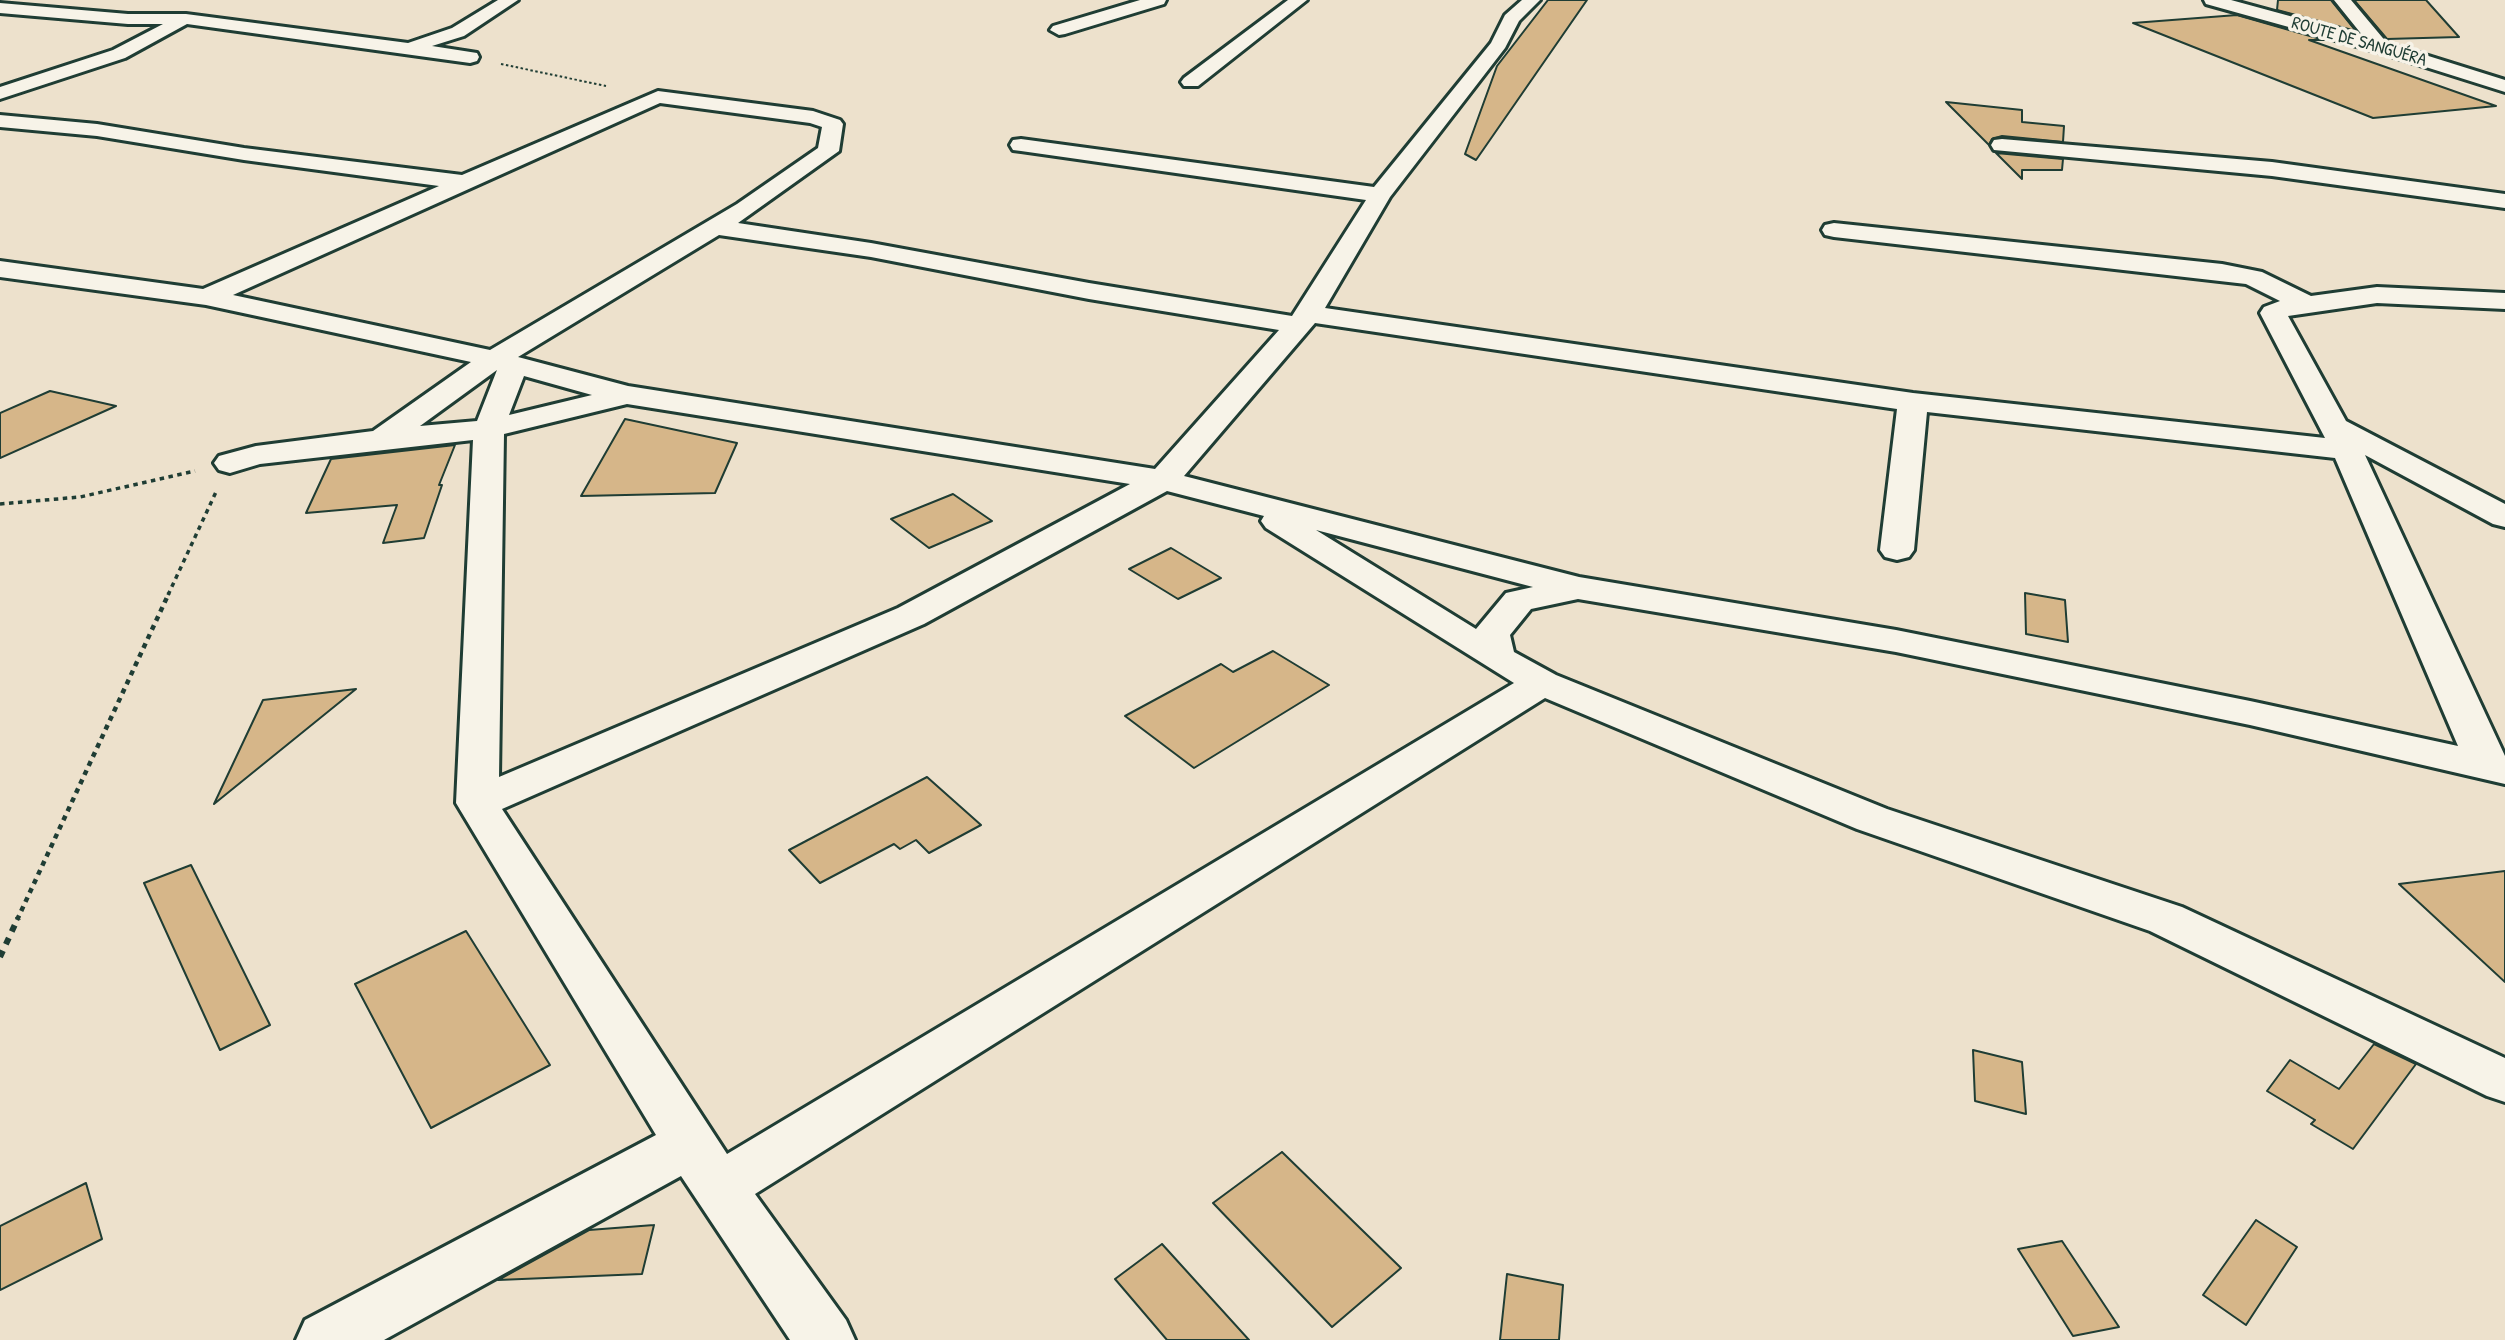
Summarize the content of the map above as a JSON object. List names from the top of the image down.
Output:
{
  "streets": {
    "street": ["ROUTE DE SANGUÉRA"]
  }
}
